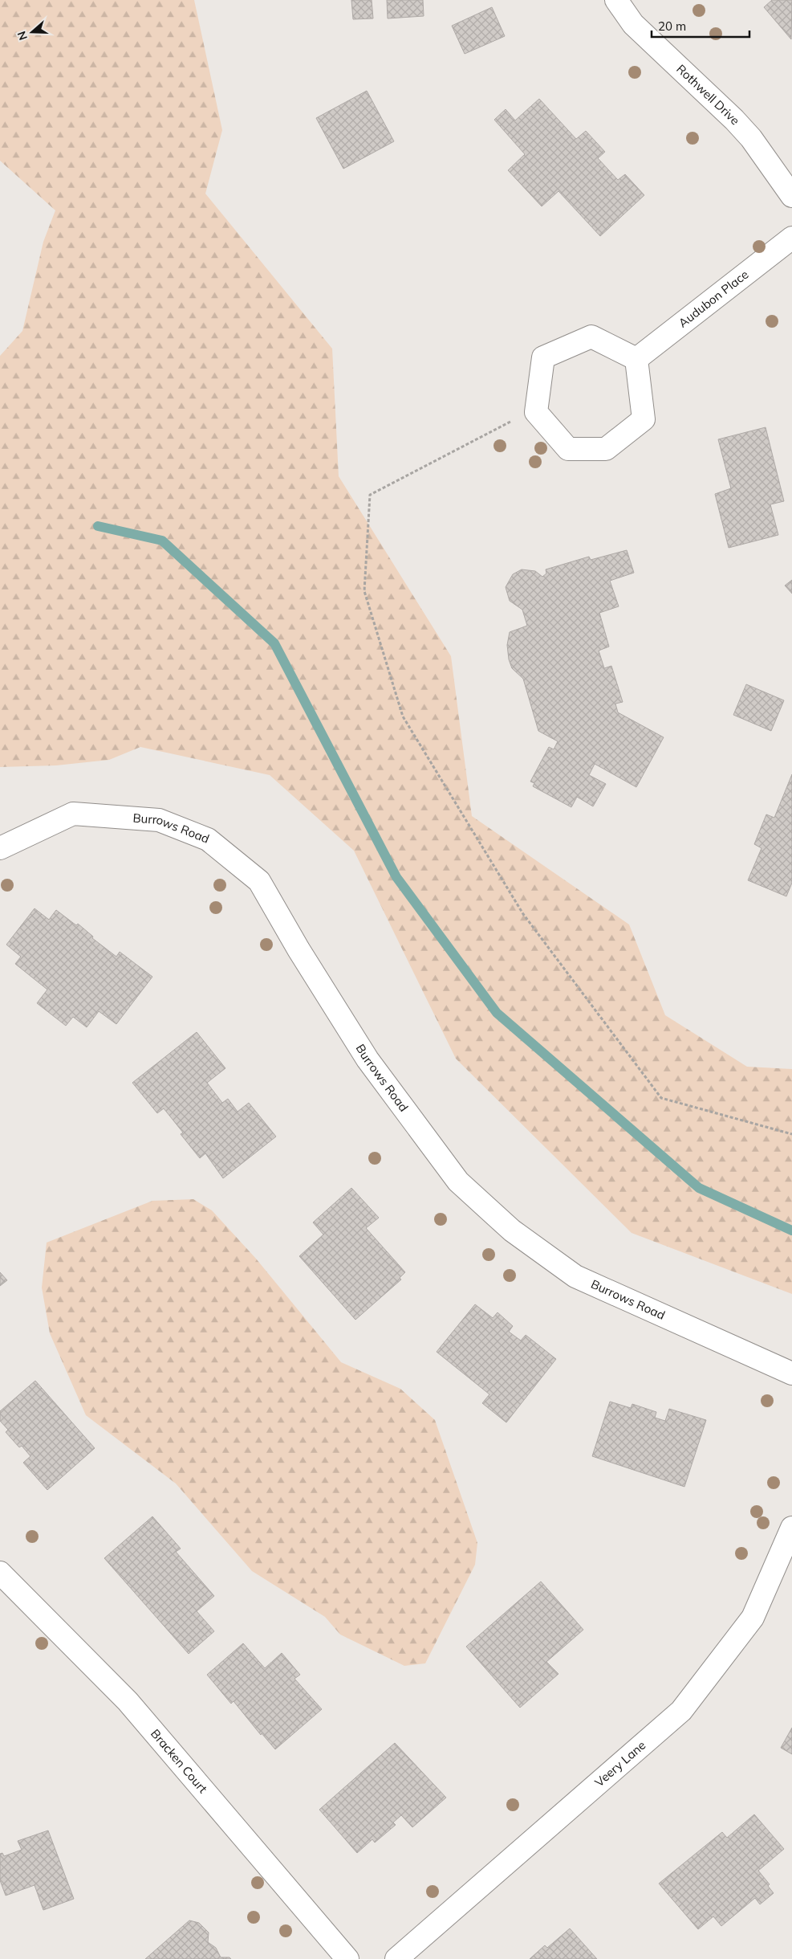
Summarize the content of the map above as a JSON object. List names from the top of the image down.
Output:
{
  "streets": {
    "street": [
      "Rothwell Drive",
      "Audubon Place",
      "Burrows Road",
      "Bracken Court",
      "Veery Lane"
    ]
  },
  "scale_bar": "20 m",
  "north": "left"
}
